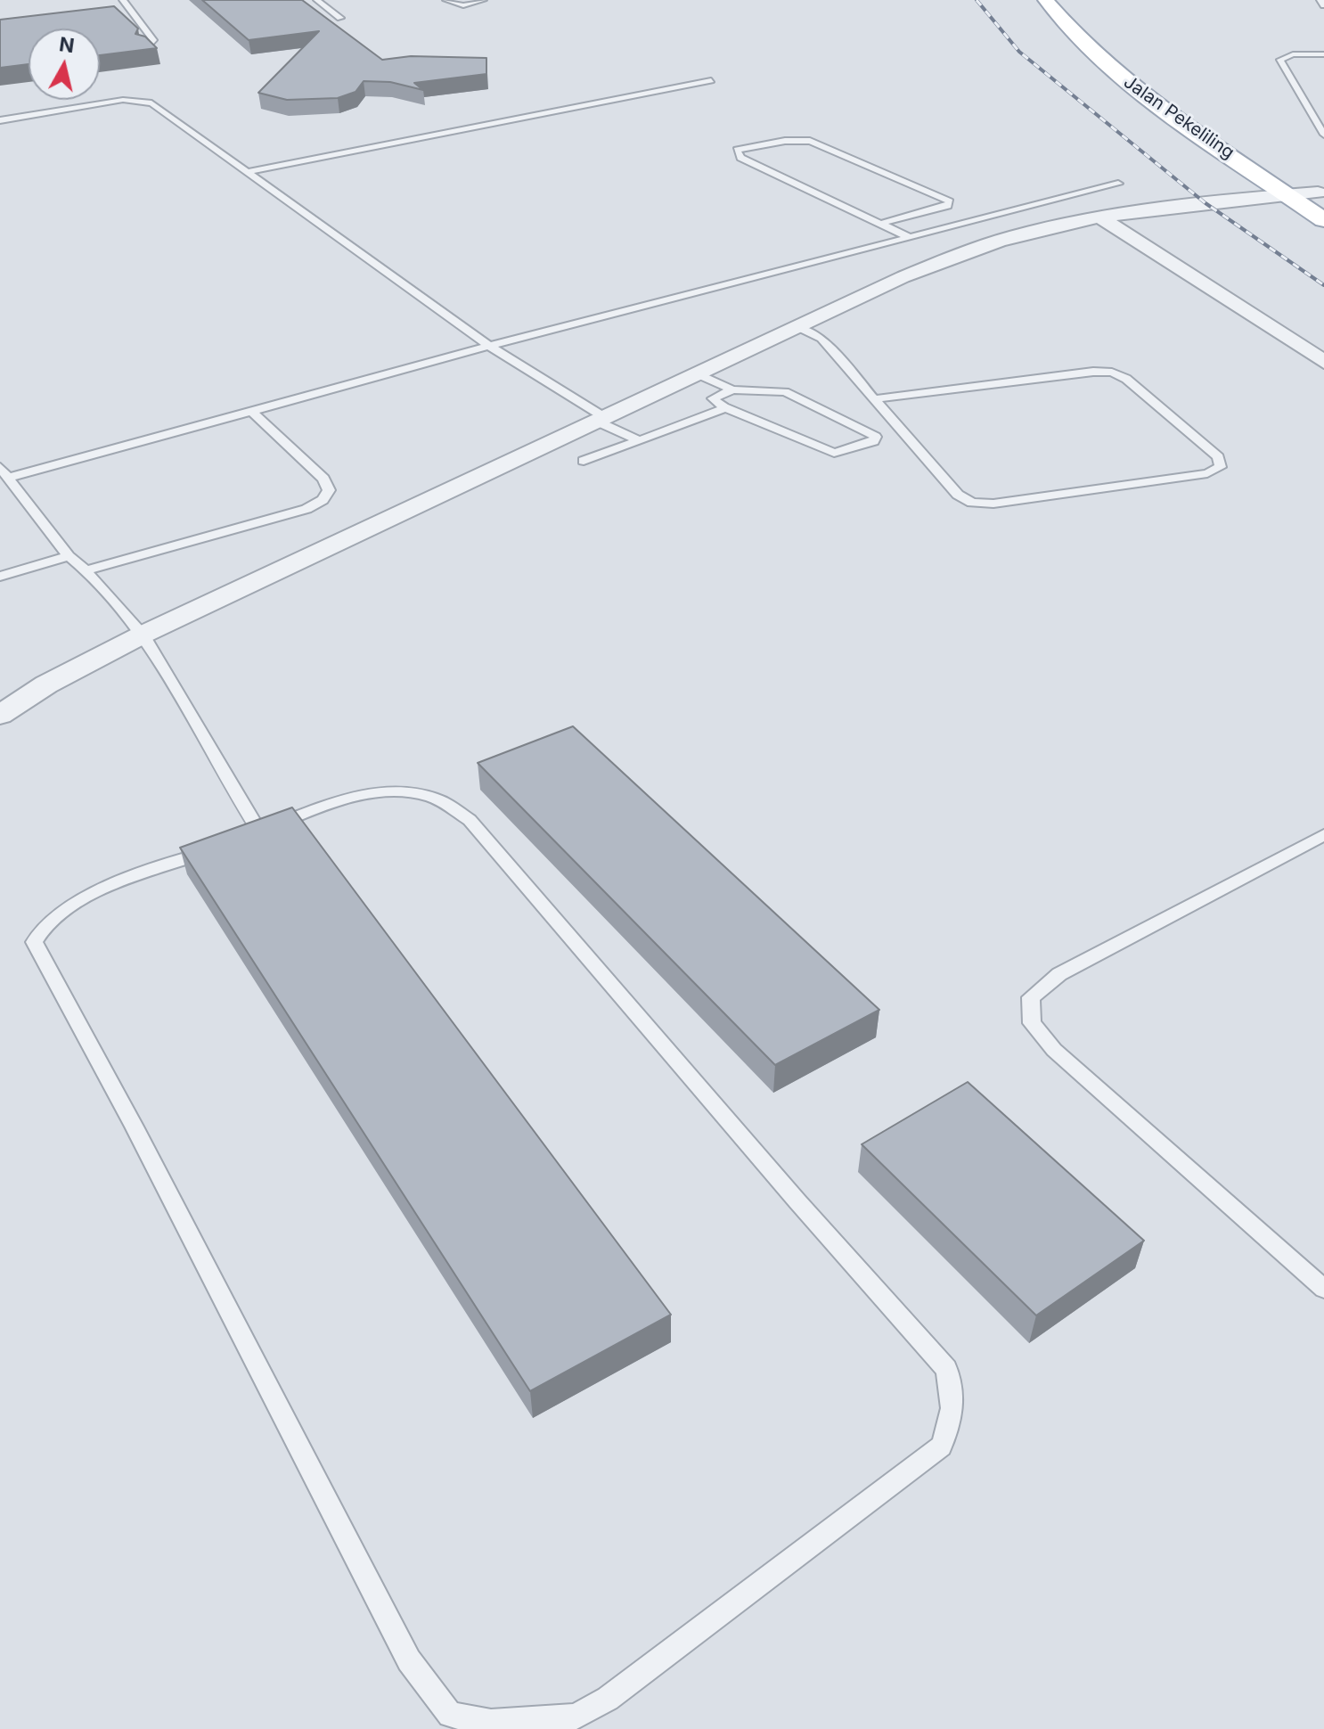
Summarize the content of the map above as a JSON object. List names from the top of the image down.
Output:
{
  "streets": {
    "main road": ["Jalan Pekeliling"]
  },
  "north": "top"
}
